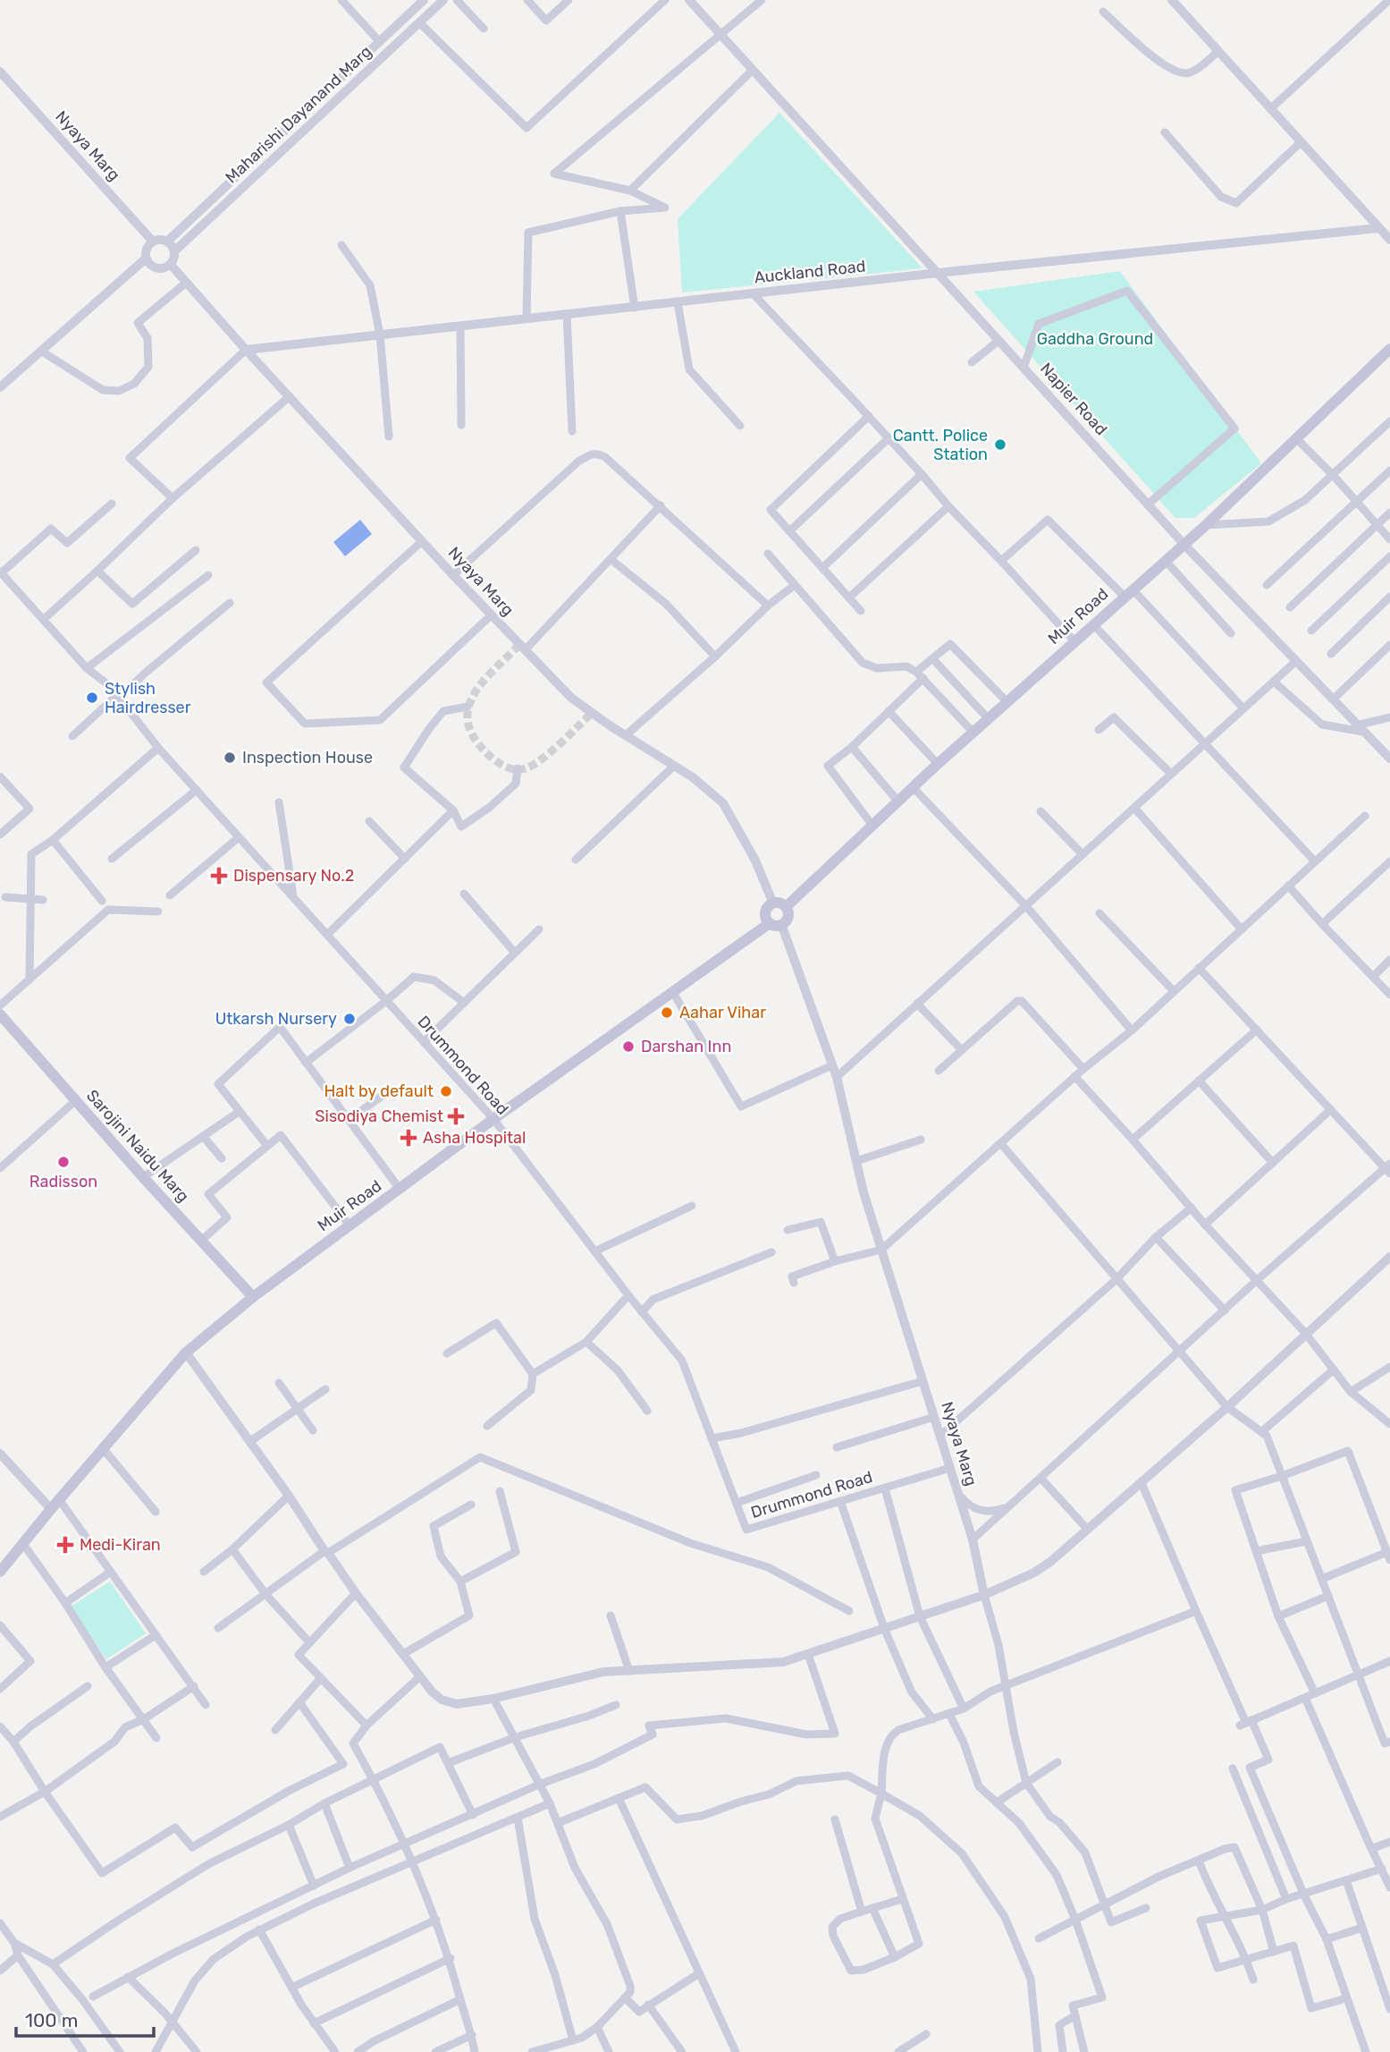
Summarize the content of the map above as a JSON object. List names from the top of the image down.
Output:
{
  "streets": {
    "main road": ["Muir Road", "Sarojini Naidu Marg"],
    "street": [
      "Maharishi Dayanand Marg",
      "Nyaya Marg",
      "Auckland Road",
      "Napier Road",
      "Drummond Road"
    ]
  },
  "crossings": [
    ["Maharishi Dayanand Marg", "Nyaya Marg"],
    ["Nyaya Marg", "Auckland Road"],
    ["Nyaya Marg", "Muir Road"],
    ["Nyaya Marg", "Drummond Road"],
    ["Auckland Road", "Napier Road"],
    ["Napier Road", "Muir Road"],
    ["Muir Road", "Drummond Road"],
    ["Muir Road", "Sarojini Naidu Marg"]
  ],
  "parks": ["Gaddha Ground"],
  "places": {
    "other": [
      "Cantt. Police Station",
      "Stylish Hairdresser",
      "Inspection House",
      "Aahar Vihar",
      "Utkarsh Nursery",
      "Darshan Inn",
      "Halt by default",
      "Radisson"
    ],
    "health": [
      "Dispensary No.2",
      "Sisodiya Chemist",
      "Asha Hospital",
      "Medi-Kiran"
    ]
  },
  "scale_bar": "100 m"
}
